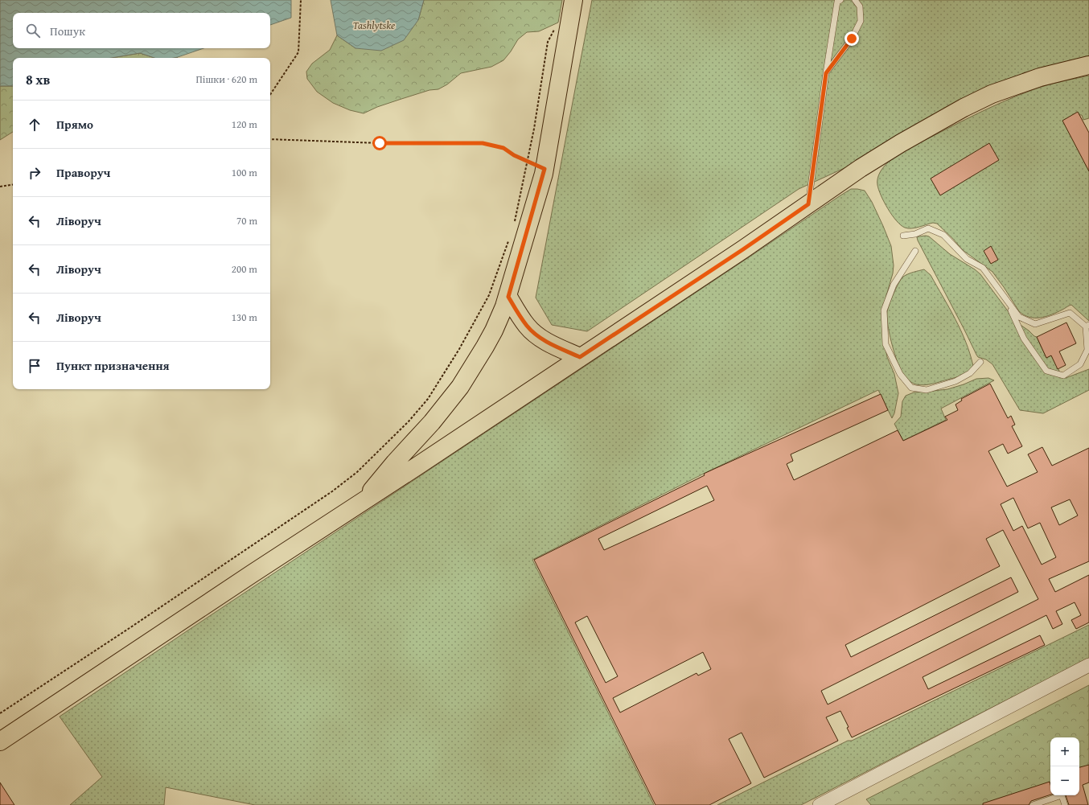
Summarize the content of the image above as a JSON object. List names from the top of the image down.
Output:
{
  "water": ["Tashlytske"],
  "page": {
    "search": "Пошук",
    "heading": ["8 хв", "Пішки · 620 m"],
    "list": [
      ["Прямо", "120 m"],
      ["Праворуч", "100 m"],
      ["Ліворуч", "70 m"],
      ["Ліворуч", "200 m"],
      ["Ліворуч", "130 m"],
      "Пункт призначення"
    ],
    "map_buttons": ["+", "−"]
  }
}
